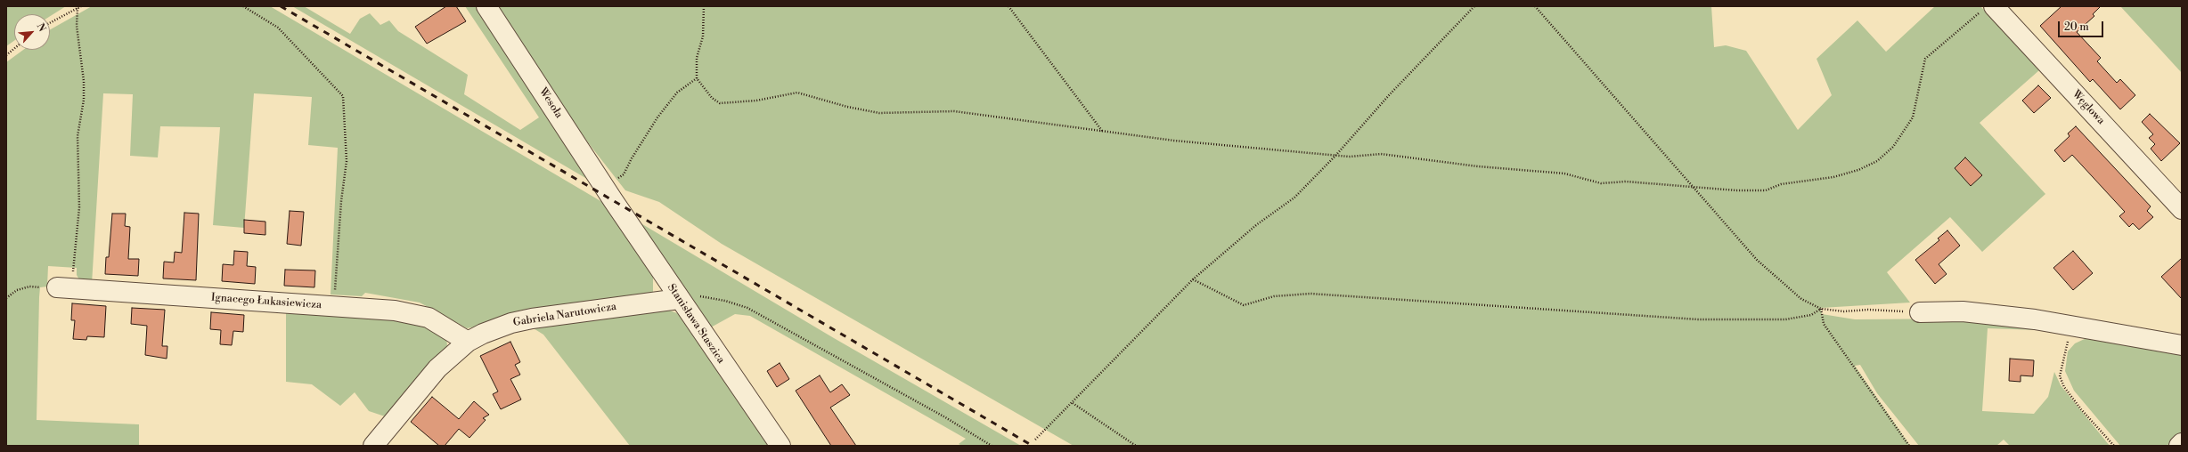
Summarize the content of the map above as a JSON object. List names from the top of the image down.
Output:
{
  "streets": {
    "street": [
      "Wesoła",
      "Węglowa",
      "Ignacego Łukasiewicza",
      "Gabriela Narutowicza",
      "Stanisława Staszica"
    ]
  },
  "crossings": [
    ["Wesoła", "Stanisława Staszica"],
    ["Ignacego Łukasiewicza", "Gabriela Narutowicza"],
    ["Gabriela Narutowicza", "Stanisława Staszica"]
  ],
  "scale_bar": "20 m",
  "north": "top right"
}
